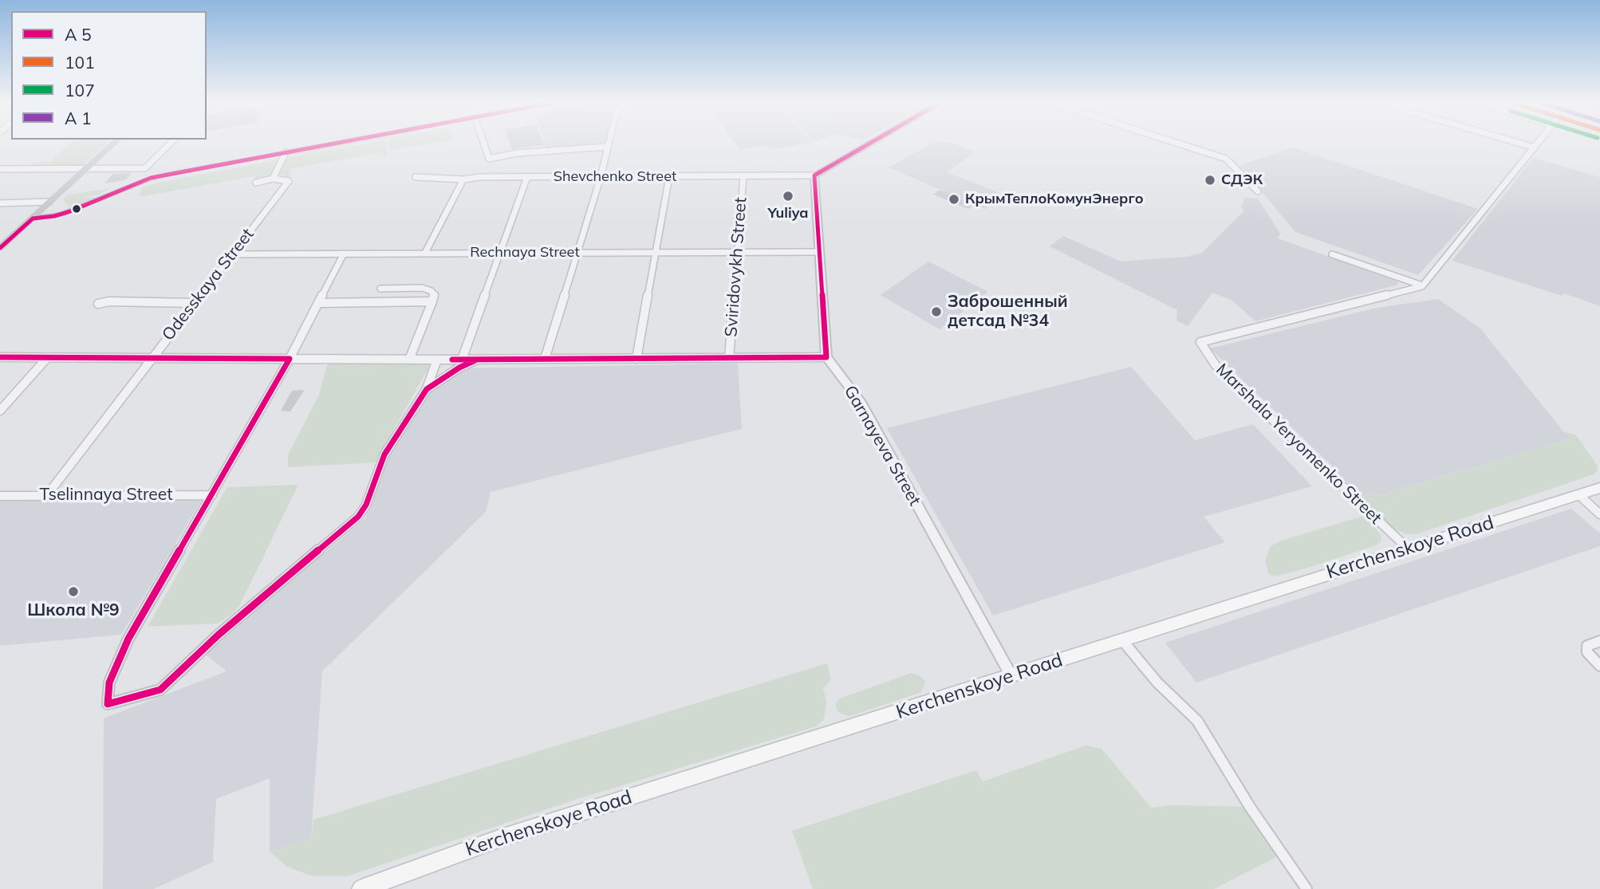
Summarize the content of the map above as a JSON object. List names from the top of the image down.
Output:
{
  "streets": {
    "main road": ["Kerchenskoye Road"],
    "street": [
      "Shevchenko Street",
      "Rechnaya Street",
      "Sviridovykh Street",
      "Odesskaya Street",
      "Marshala Yeryomenko Street",
      "Garnayeva Street",
      "Tselinnaya Street"
    ]
  },
  "crossings": [
    ["Shevchenko Street", "Sviridovykh Street"],
    ["Rechnaya Street", "Sviridovykh Street"],
    ["Rechnaya Street", "Odesskaya Street"],
    ["Odesskaya Street", "Tselinnaya Street"],
    ["Marshala Yeryomenko Street", "Kerchenskoye Road"],
    ["Garnayeva Street", "Kerchenskoye Road"]
  ],
  "places": [
    "СДЭК",
    "Yuliya",
    "КрымТеплоКомунЭнерго",
    "Заброшенный детсад №34",
    "Школа №9"
  ],
  "legend": [
    "A 5",
    "101",
    "107",
    "A 1"
  ]
}
